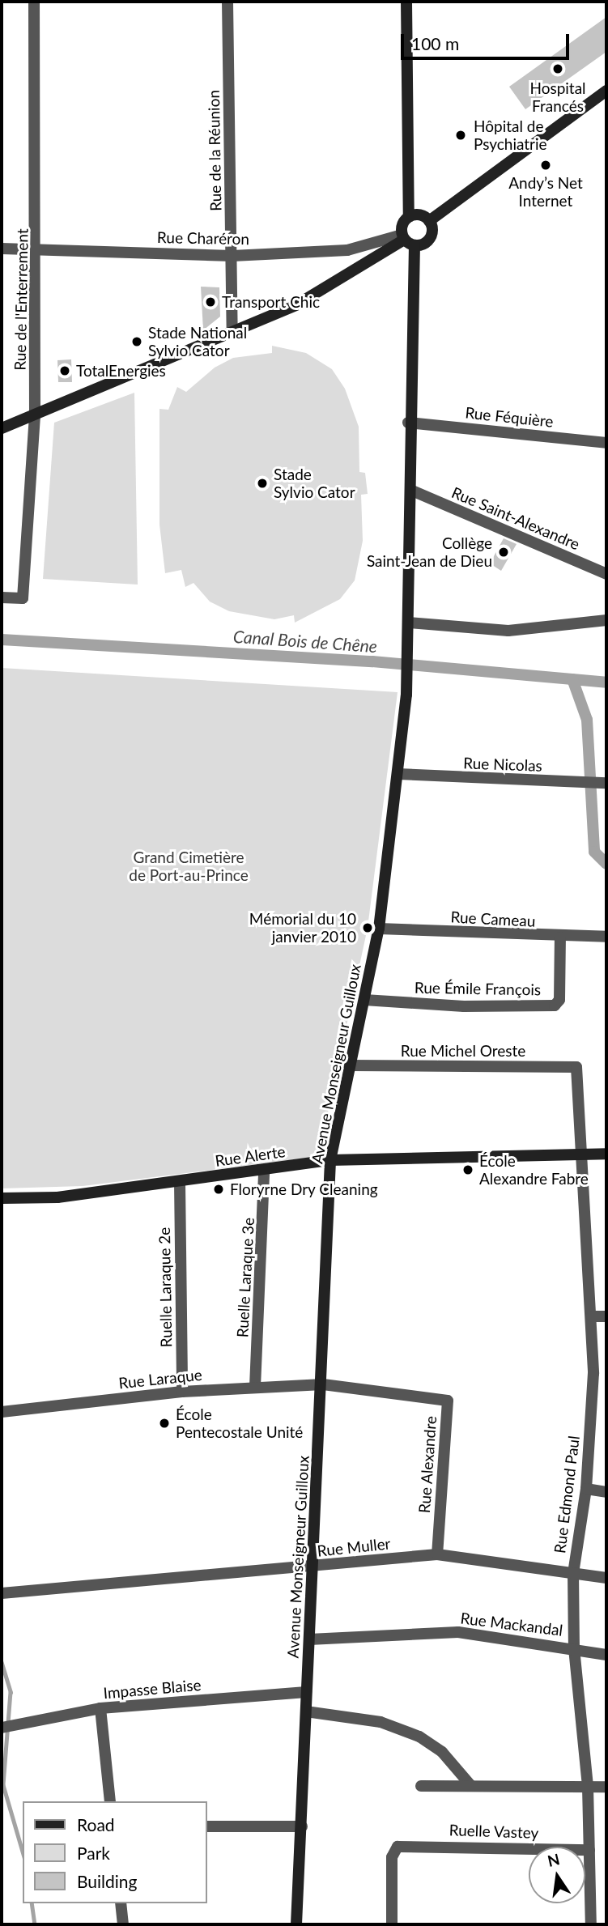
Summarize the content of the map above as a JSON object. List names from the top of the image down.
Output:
{
  "streets": {
    "street": [
      "Rue de la Réunion",
      "Rue Charéron",
      "Rue de l'Enterrement",
      "Rue Féquière",
      "Rue Saint-Alexandre",
      "Rue Nicolas",
      "Rue Cameau",
      "Rue Émile François",
      "Rue Michel Oreste",
      "Avenue Monseigneur Guilloux",
      "Rue Alerte",
      "Ruelle Laraque 3e",
      "Ruelle Laraque 2e",
      "Rue Laraque",
      "Rue Alexandre",
      "Rue Edmond Paul",
      "Rue Muller",
      "Rue Mackandal",
      "Impasse Blaise",
      "Ruelle Vastey"
    ]
  },
  "crossings": [
    ["Rue de la Réunion", "Rue Charéron"],
    ["Rue Charéron", "Rue de l'Enterrement"],
    ["Rue Charéron", "Avenue Monseigneur Guilloux"],
    ["Rue Féquière", "Avenue Monseigneur Guilloux"],
    ["Rue Saint-Alexandre", "Avenue Monseigneur Guilloux"],
    ["Rue Nicolas", "Avenue Monseigneur Guilloux"],
    ["Rue Cameau", "Rue Émile François"],
    ["Rue Cameau", "Avenue Monseigneur Guilloux"],
    ["Rue Émile François", "Avenue Monseigneur Guilloux"],
    ["Rue Michel Oreste", "Avenue Monseigneur Guilloux"],
    ["Rue Michel Oreste", "Rue Edmond Paul"],
    ["Avenue Monseigneur Guilloux", "Rue Alerte"],
    ["Avenue Monseigneur Guilloux", "Rue Laraque"],
    ["Avenue Monseigneur Guilloux", "Rue Alexandre"],
    ["Avenue Monseigneur Guilloux", "Rue Muller"],
    ["Avenue Monseigneur Guilloux", "Rue Mackandal"],
    ["Avenue Monseigneur Guilloux", "Impasse Blaise"],
    ["Rue Alerte", "Ruelle Laraque 3e"],
    ["Rue Alerte", "Ruelle Laraque 2e"],
    ["Rue Alerte", "Rue Edmond Paul"],
    ["Ruelle Laraque 3e", "Rue Laraque"],
    ["Ruelle Laraque 2e", "Rue Laraque"],
    ["Rue Laraque", "Rue Alexandre"],
    ["Rue Alexandre", "Rue Muller"],
    ["Rue Edmond Paul", "Rue Muller"],
    ["Rue Edmond Paul", "Rue Mackandal"],
    ["Rue Edmond Paul", "Ruelle Vastey"]
  ],
  "water": ["Canal Bois de Chêne"],
  "parks": ["Grand Cimetière de Port-au-Prince"],
  "places": [
    "Hospital Francés",
    "Hôpital de Psychiatrie",
    "Andy’s Net Internet",
    "Transport Chic",
    "Stade National Sylvio Cator",
    "TotalEnergies",
    "Stade Sylvio Cator",
    "Collège Saint-Jean de Dieu",
    "Mémorial du 10 janvier 2010",
    "École Alexandre Fabre",
    "Floryrne Dry Cleaning",
    "École Pentecostale Unité"
  ],
  "legend": ["Road", "Park", "Building"],
  "scale_bar": "100 m",
  "north": "top"
}
